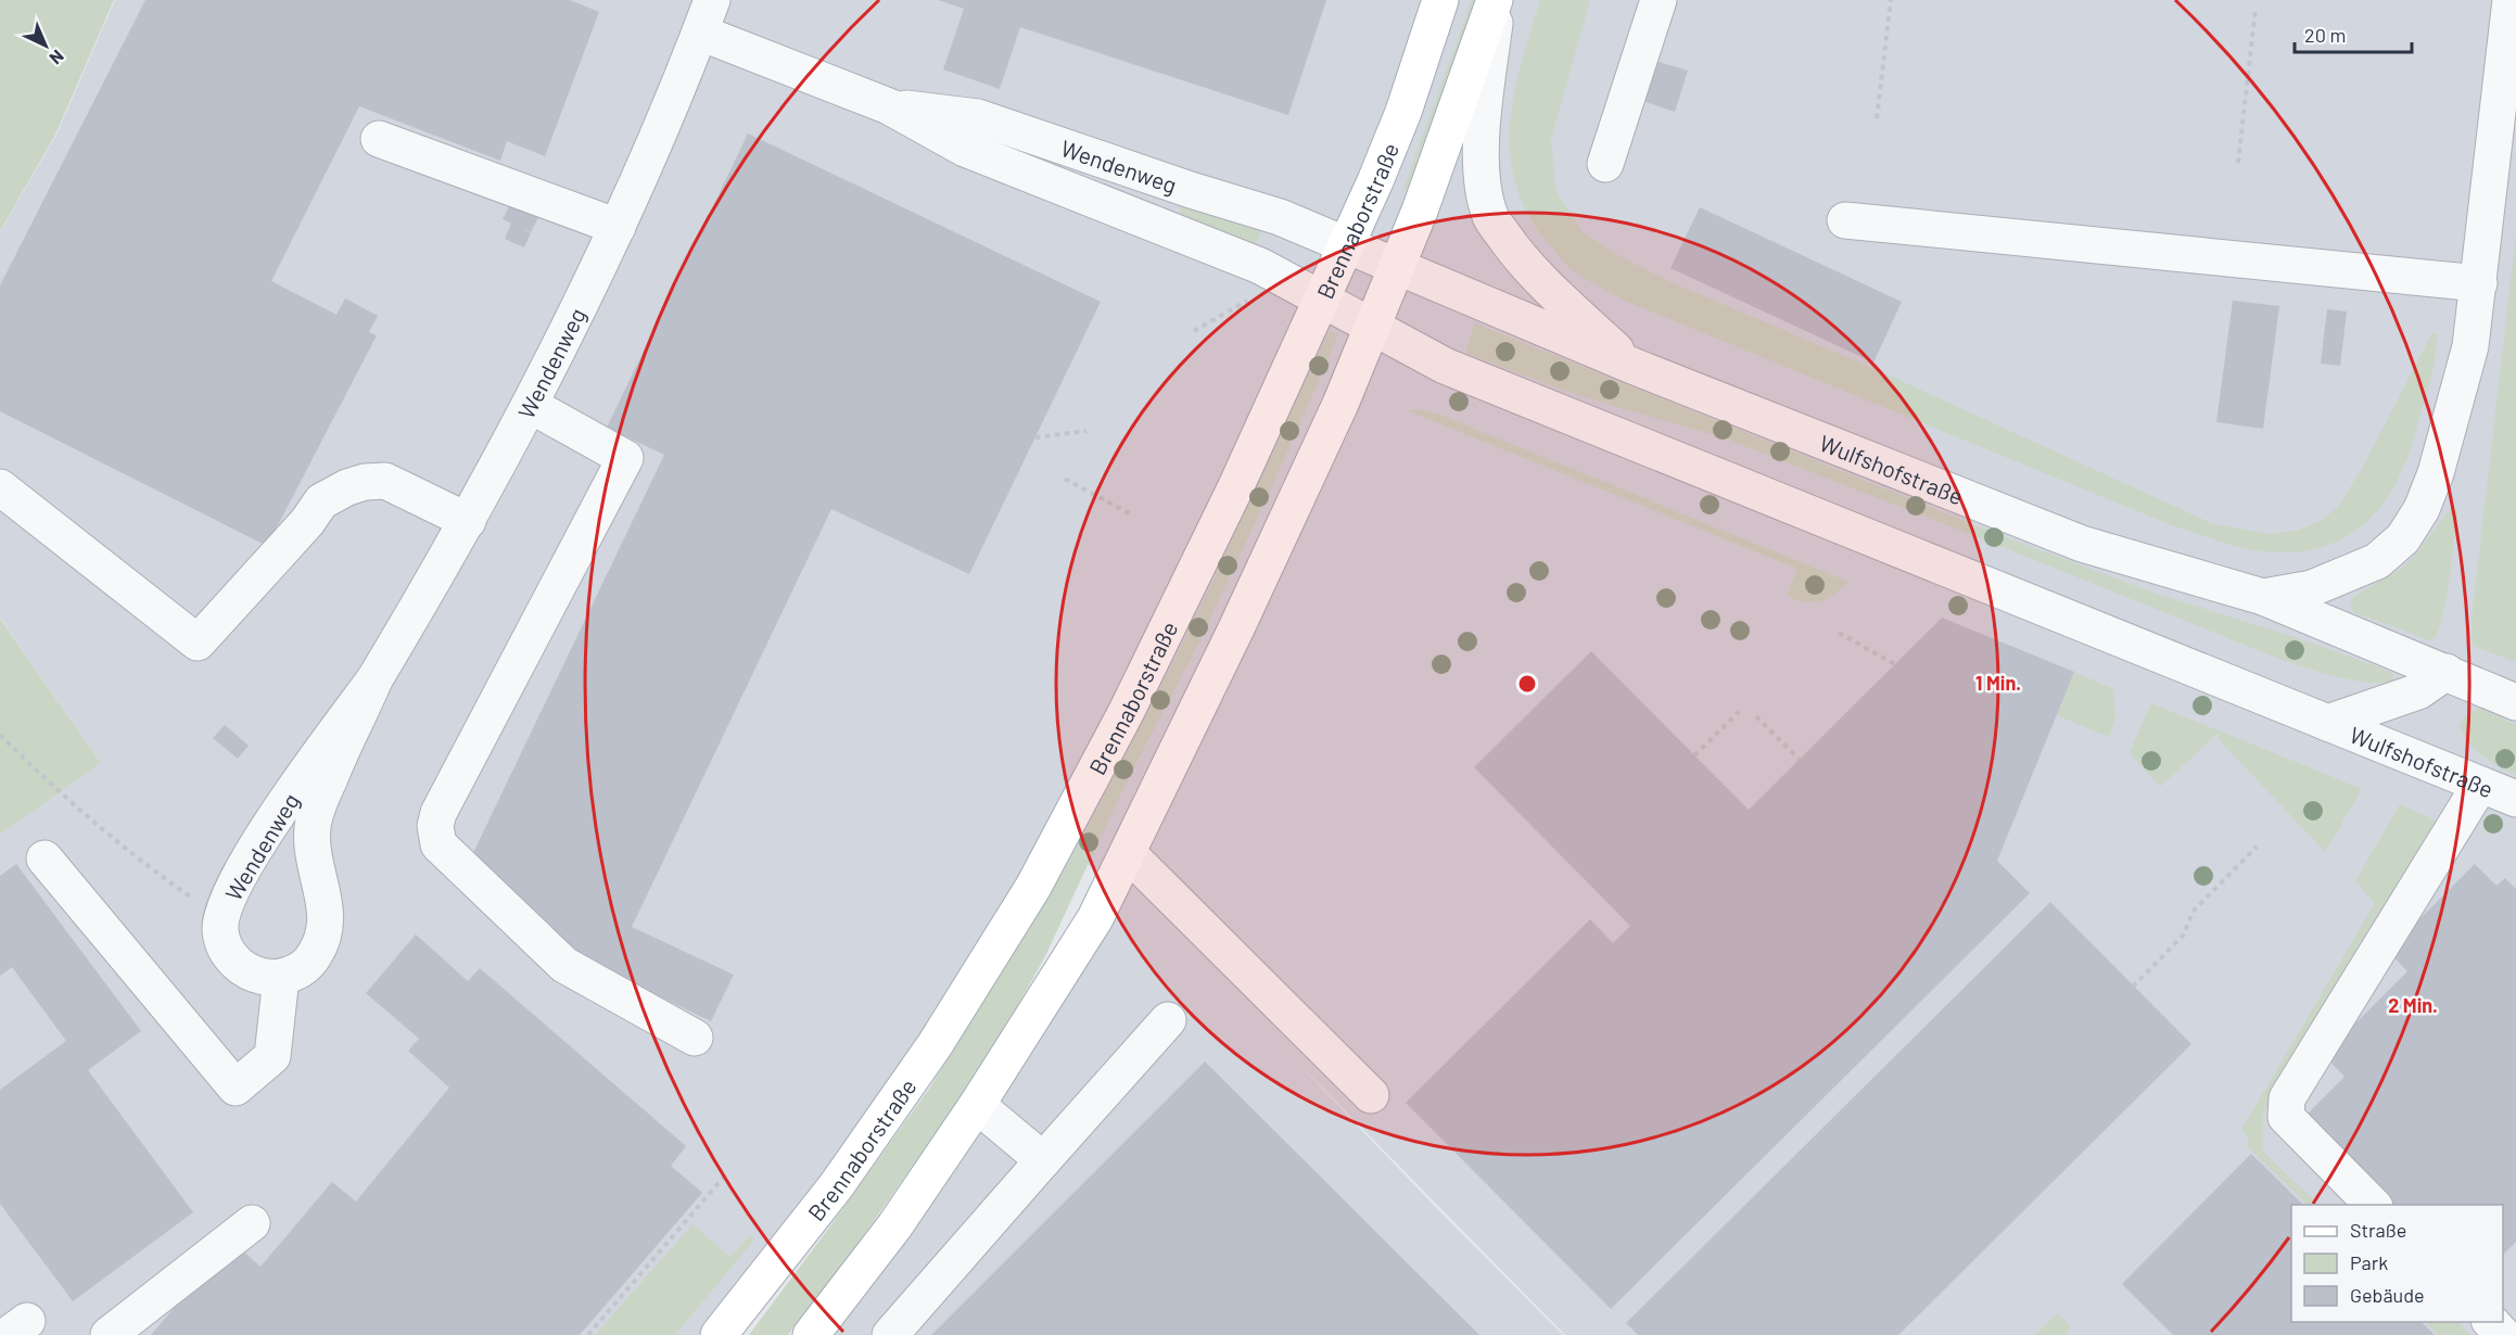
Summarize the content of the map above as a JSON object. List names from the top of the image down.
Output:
{
  "streets": {
    "main road": ["Brennaborstraße"],
    "street": ["Wendenweg", "Wulfshofstraße"]
  },
  "crossings": [
    ["Wendenweg", "Brennaborstraße"],
    ["Wendenweg", "Wulfshofstraße"],
    ["Brennaborstraße", "Wulfshofstraße"]
  ],
  "legend": ["Straße", "Park", "Gebäude"],
  "scale_bar": "20 m",
  "north": "bottom right",
  "rings": ["1 Min.", "2 Min."]
}
